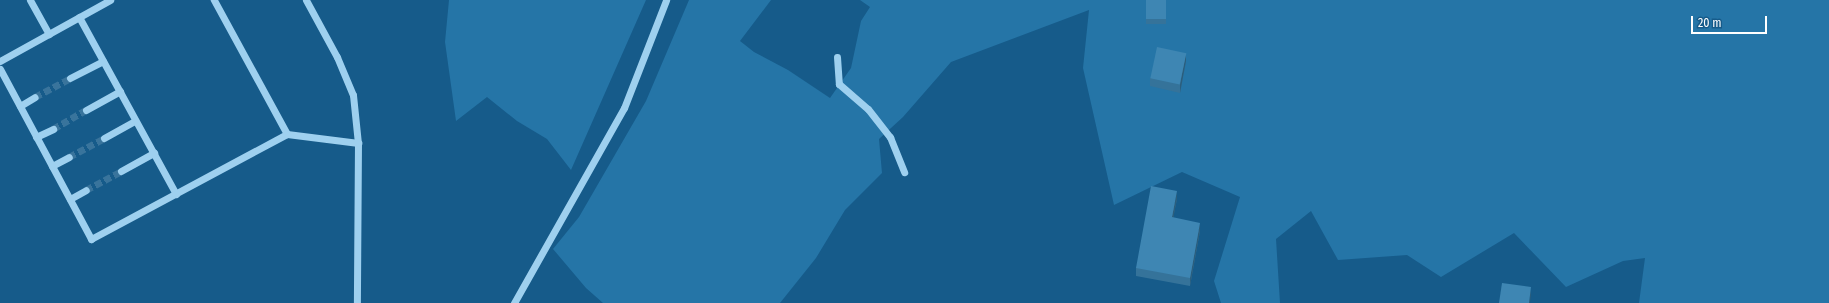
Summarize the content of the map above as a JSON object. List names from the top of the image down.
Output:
{
  "scale_bar": "20 m"
}
